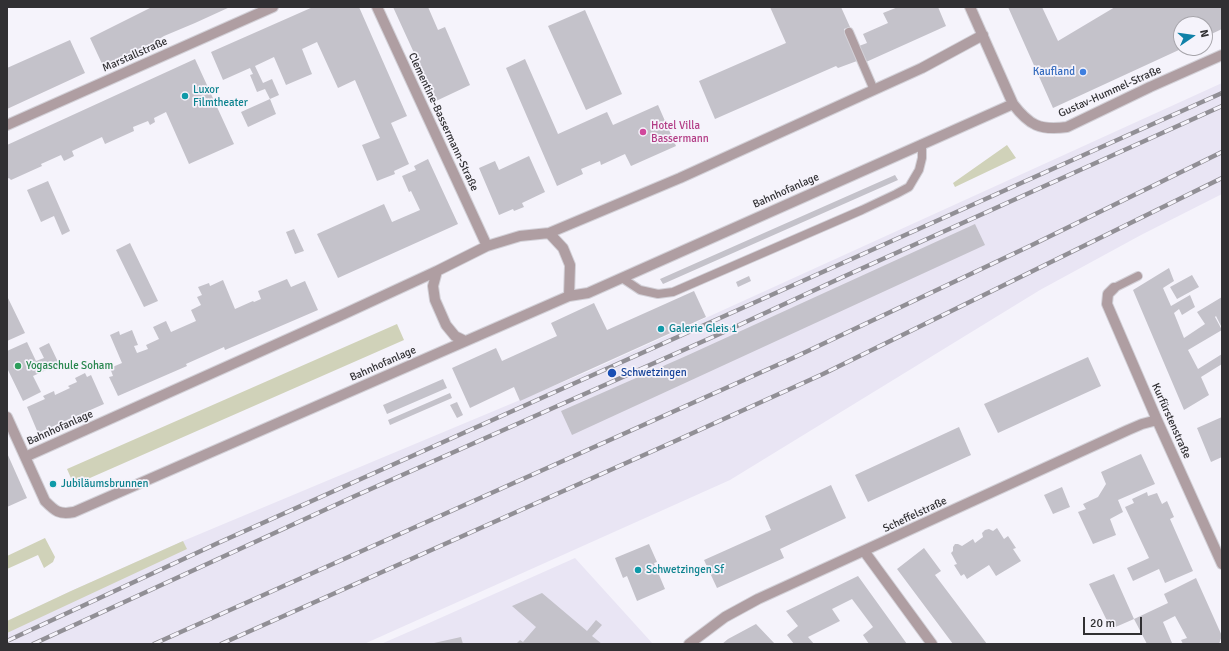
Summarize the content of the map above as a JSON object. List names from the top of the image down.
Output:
{
  "streets": {
    "street": [
      "Marstallstraße",
      "Gustav-Hummel-Straße",
      "Clementine-Bassermann-Straße",
      "Bahnhofanlage",
      "Kurfürstenstraße",
      "Scheffelstraße"
    ]
  },
  "crossings": [
    ["Gustav-Hummel-Straße", "Bahnhofanlage"],
    ["Clementine-Bassermann-Straße", "Bahnhofanlage"],
    ["Kurfürstenstraße", "Scheffelstraße"]
  ],
  "places": [
    "Kaufland",
    "Luxor Filmtheater",
    "Hotel Villa Bassermann",
    "Galerie Gleis 1",
    "Yogaschule Soham",
    "Schwetzingen",
    "Jubiläumsbrunnen",
    "Schwetzingen Sf"
  ],
  "scale_bar": "20 m",
  "north": "right"
}
